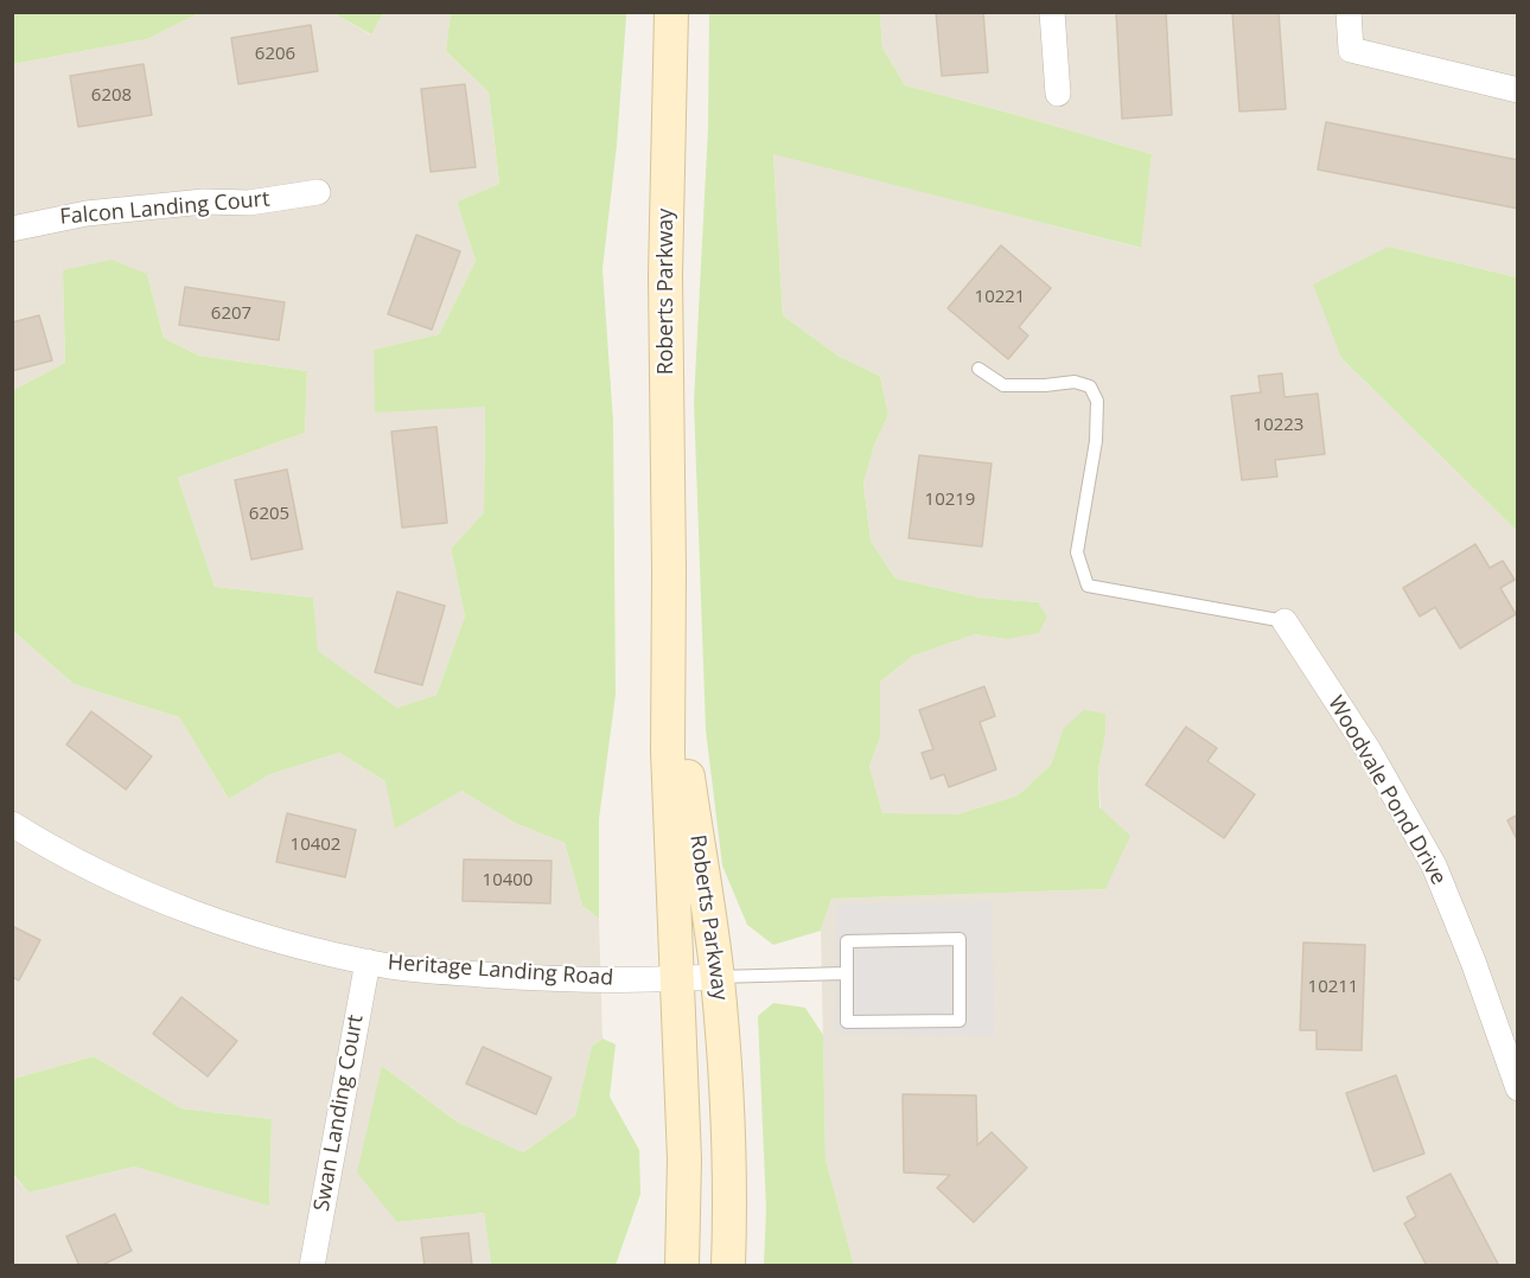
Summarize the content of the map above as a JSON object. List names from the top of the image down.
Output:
{
  "streets": {
    "main road": ["Roberts Parkway"],
    "street": [
      "Falcon Landing Court",
      "Woodvale Pond Drive",
      "Heritage Landing Road",
      "Swan Landing Court"
    ]
  },
  "crossings": [
    ["Roberts Parkway", "Heritage Landing Road"],
    ["Heritage Landing Road", "Swan Landing Court"]
  ],
  "house_numbers": [
    "6206",
    "6208",
    "10221",
    "6207",
    "10223",
    "10219",
    "6205",
    "10402",
    "10400",
    "10211"
  ]
}
